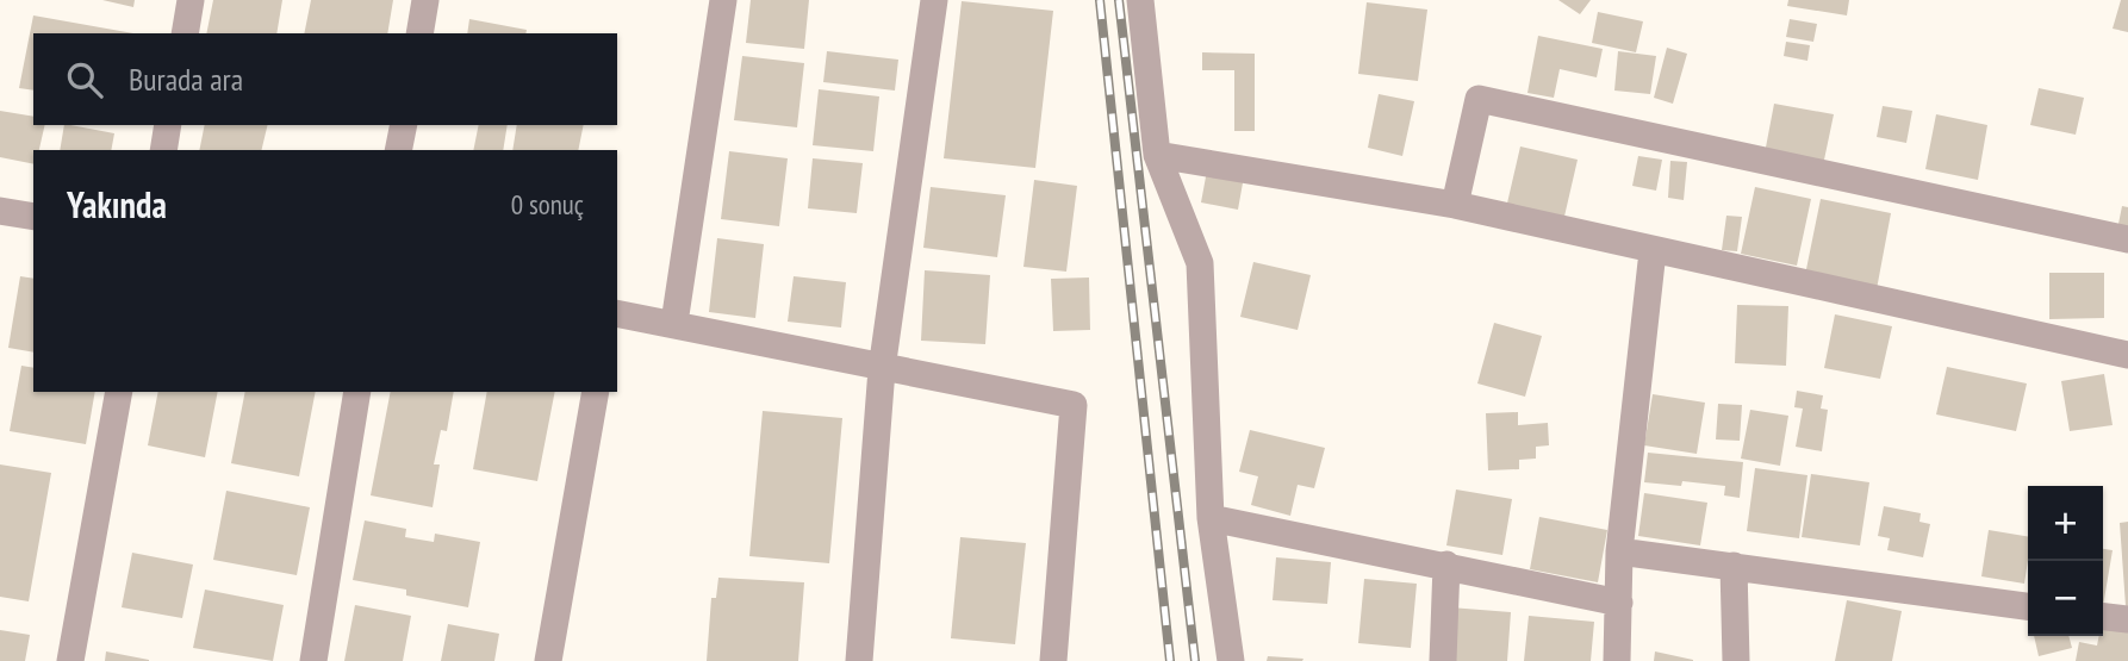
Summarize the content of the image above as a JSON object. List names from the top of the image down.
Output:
{
  "page": {
    "search": "Burada ara",
    "heading": ["Yakında", "0 sonuç"],
    "map_buttons": ["+", "−"]
  }
}
